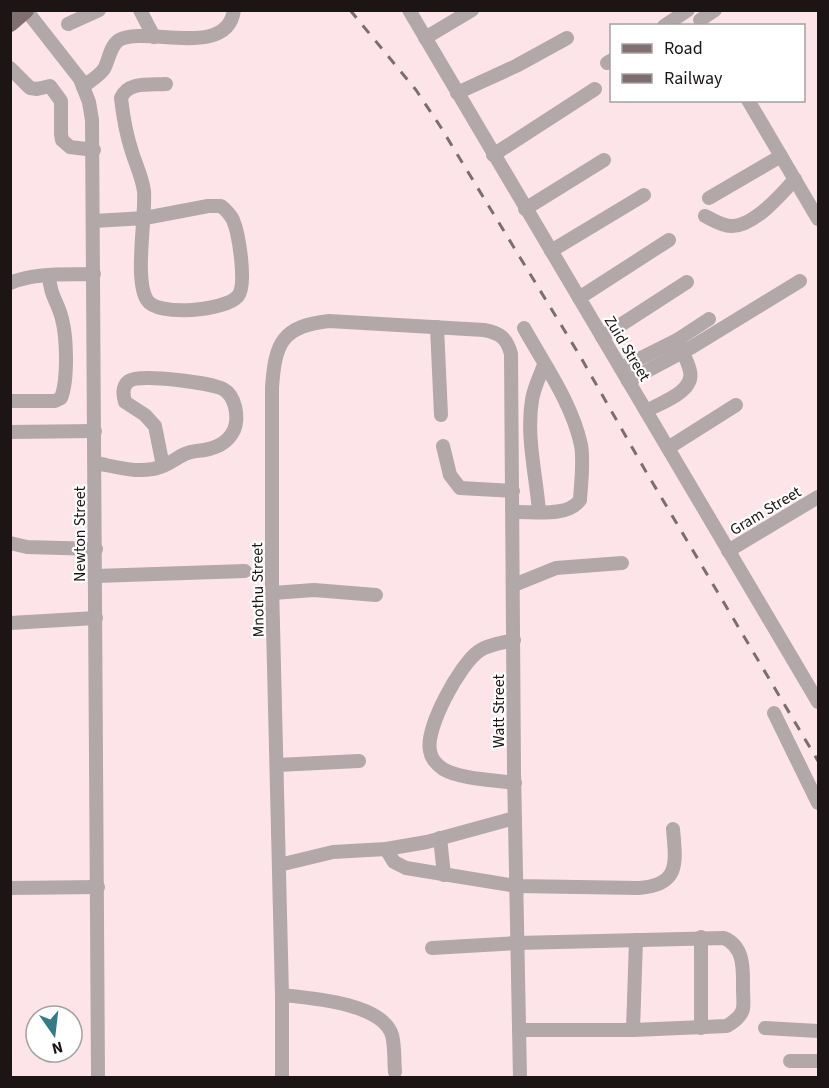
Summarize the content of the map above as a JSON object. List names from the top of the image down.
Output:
{
  "streets": {
    "street": [
      "Zuid Street",
      "Gram Street",
      "Newton Street",
      "Mnothu Street",
      "Watt Street"
    ]
  },
  "crossings": [
    ["Zuid Street", "Gram Street"],
    ["Mnothu Street", "Watt Street"]
  ],
  "legend": ["Road", "Railway"],
  "north": "bottom"
}
